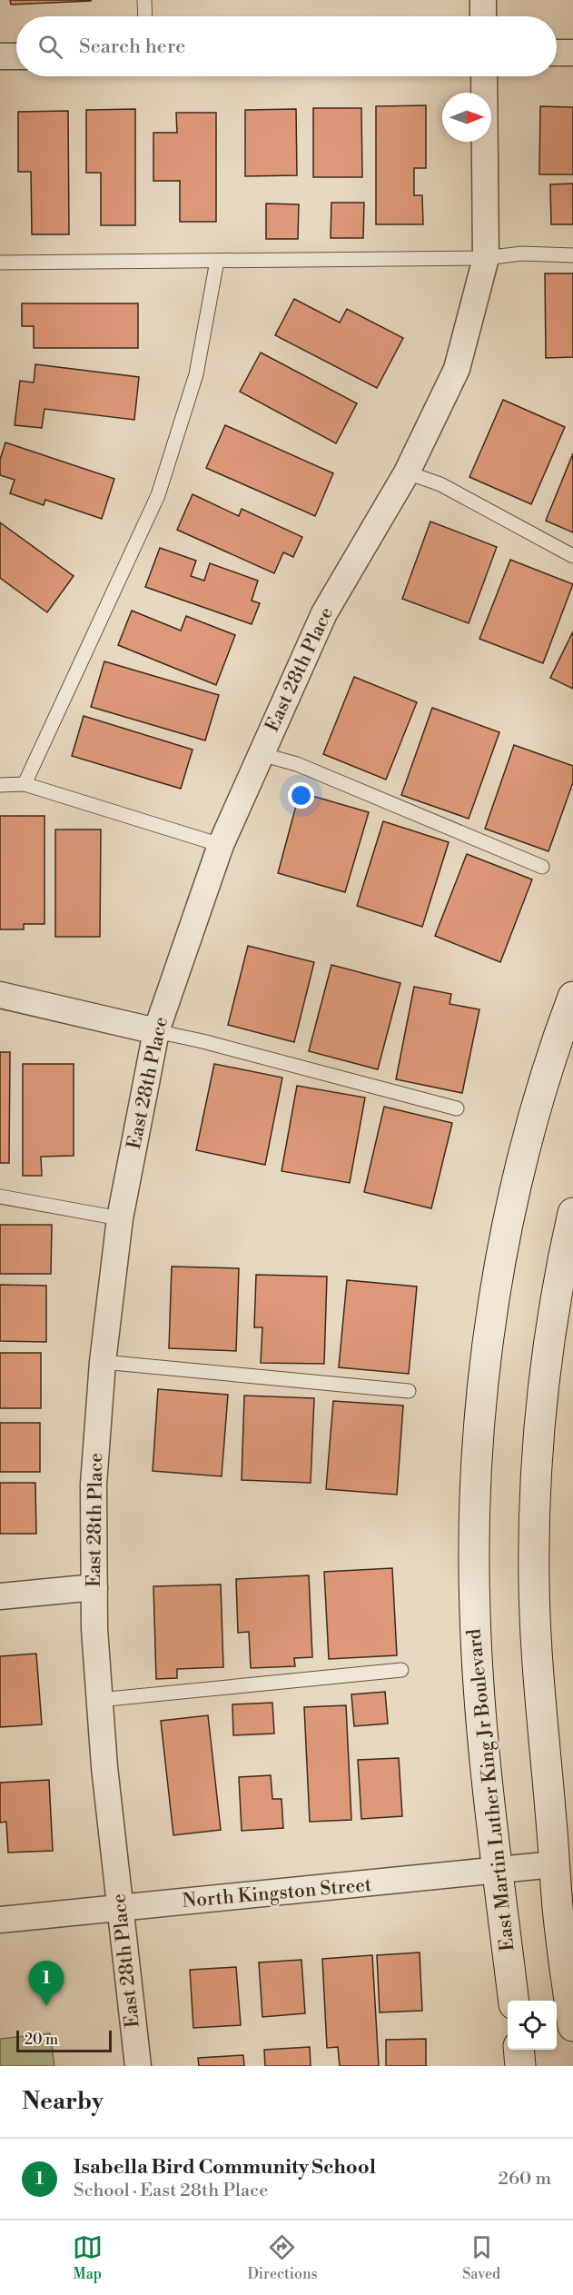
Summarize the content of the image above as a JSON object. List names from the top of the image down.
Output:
{
  "streets": {
    "main road": ["East Martin Luther King Jr Boulevard"],
    "street": ["East 28th Place", "North Kingston Street"]
  },
  "crossings": [
    ["East 28th Place", "North Kingston Street"],
    ["East Martin Luther King Jr Boulevard", "North Kingston Street"]
  ],
  "scale_bar": "20 m",
  "north": "right",
  "page": {
    "search": "Search here",
    "pins": "1",
    "scale": "20 m",
    "heading": "Nearby",
    "list": [
      {
        "mark": "1",
        "name": "Isabella Bird Community School",
        "note": "School · East 28th Place",
        "value": "260 m"
      }
    ],
    "nav": ["Map", "Directions", "Saved"]
  }
}
